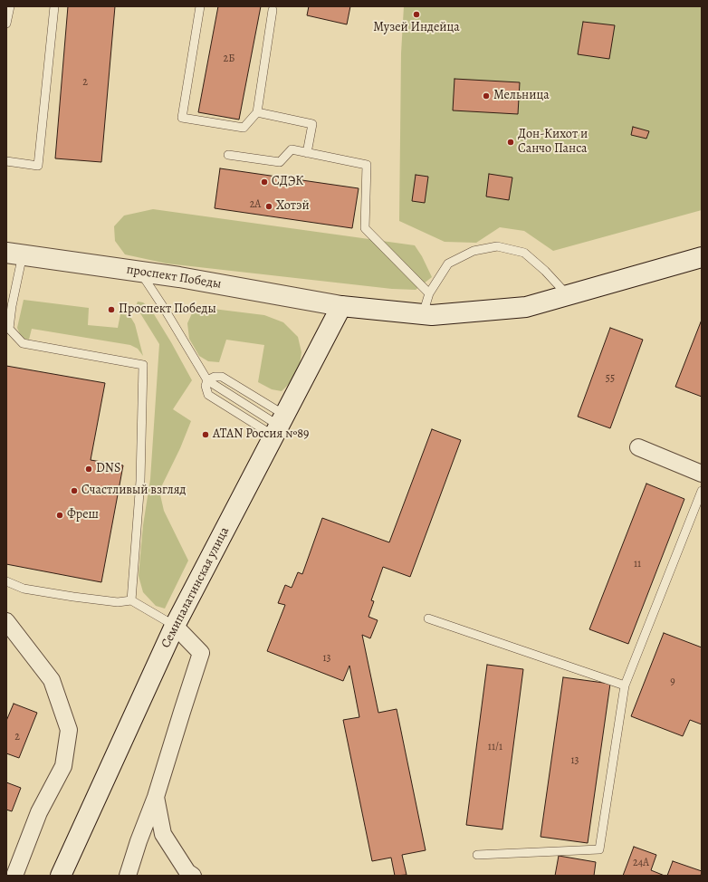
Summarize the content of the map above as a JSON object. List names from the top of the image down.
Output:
{
  "streets": {
    "main road": ["проспект Победы", "Семипалатинская улица"]
  },
  "crossings": [
    ["проспект Победы", "Семипалатинская улица"]
  ],
  "places": [
    "Музей Индейца",
    "Мельница",
    "Дон-Кихот и Санчо Панса",
    "СДЭК",
    "Хотэй",
    "Проспект Победы",
    "ATAN Россия №89",
    "DNS",
    "Счастливый взгляд",
    "Фреш"
  ],
  "house_numbers": [
    "2Б",
    "2",
    "2А",
    "55",
    "11",
    "13",
    "9",
    "2",
    "11/1",
    "13",
    "24А"
  ]
}
